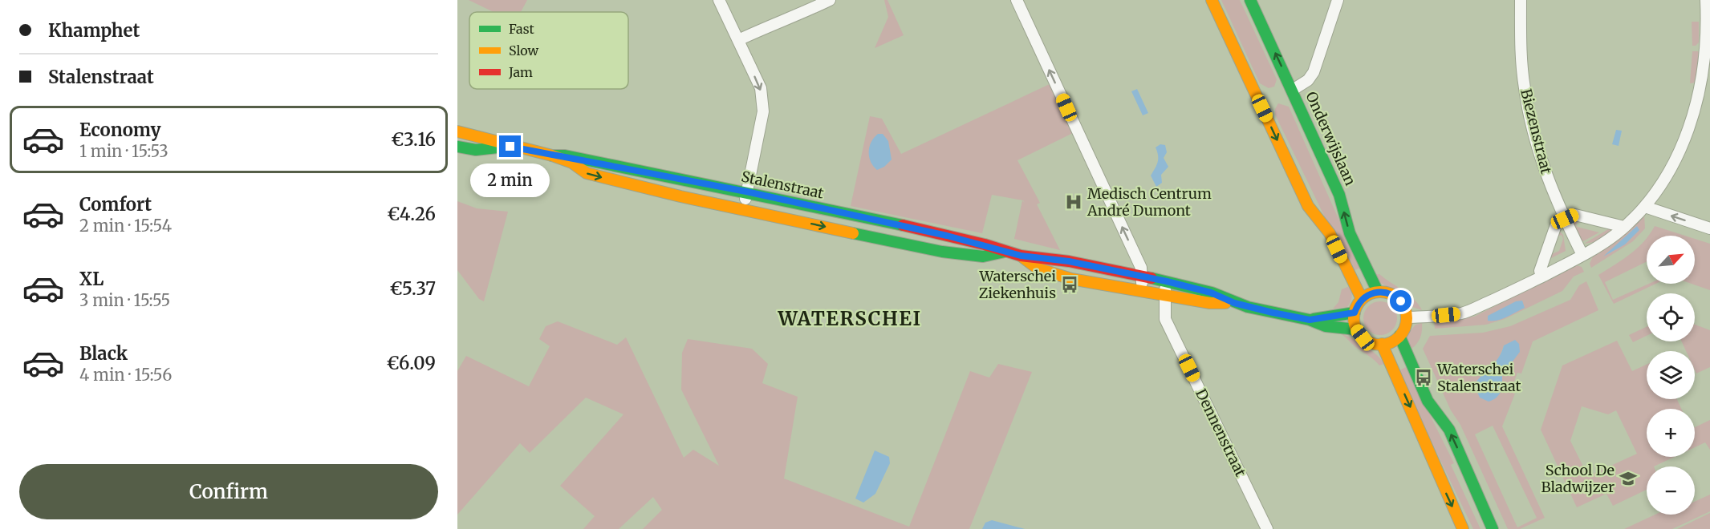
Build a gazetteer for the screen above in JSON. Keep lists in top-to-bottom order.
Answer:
{
  "streets": {
    "street": [
      "Biezenstraat",
      "Onderwijslaan",
      "Stalenstraat",
      "Dennenstraat"
    ]
  },
  "crossings": [
    ["Onderwijslaan", "Stalenstraat"],
    ["Stalenstraat", "Dennenstraat"]
  ],
  "districts": ["WATERSCHEI"],
  "places": {
    "hospital": ["Medisch Centrum André Dumont"],
    "bus stop": ["Waterschei Ziekenhuis", "Waterschei Stalenstraat"],
    "school or university": ["School De Bladwijzer"]
  },
  "legend": ["Fast", "Slow", "Jam"],
  "north": "top right",
  "page": {
    "banner": ["Khamphet", "Stalenstraat"],
    "list": [
      {
        "name": "Economy",
        "note": "1 min · 15:53",
        "value": "€3.16"
      },
      {
        "name": "Comfort",
        "note": "2 min · 15:54",
        "value": "€4.26"
      },
      {
        "name": "XL",
        "note": "3 min · 15:55",
        "value": "€5.37"
      },
      {
        "name": "Black",
        "note": "4 min · 15:56",
        "value": "€6.09"
      }
    ],
    "bubble": "2 min",
    "map_buttons": ["+", "−"],
    "buttons": "Confirm"
  }
}
